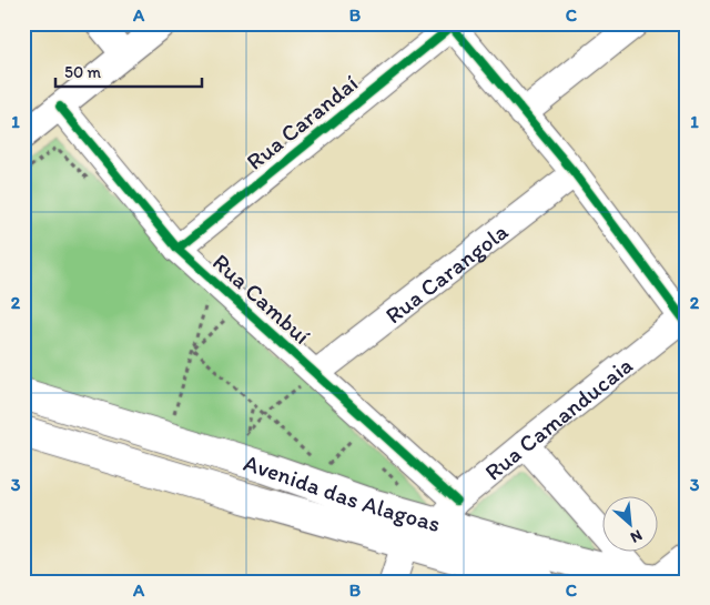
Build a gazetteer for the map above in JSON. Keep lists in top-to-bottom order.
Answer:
{
  "streets": {
    "main road": ["Avenida das Alagoas"],
    "street": [
      "Rua Carandaí",
      "Rua Carangola",
      "Rua Cambuí",
      "Rua Camanducaia"
    ]
  },
  "crossings": [
    ["Rua Carandaí", "Rua Cambuí"],
    ["Rua Carangola", "Rua Cambuí"],
    ["Rua Cambuí", "Rua Camanducaia"],
    ["Rua Cambuí", "Avenida das Alagoas"],
    ["Rua Camanducaia", "Avenida das Alagoas"]
  ],
  "scale_bar": "50 m",
  "north": "bottom right",
  "grid": {
    "columns": ["A", "B", "C"],
    "rows": ["1", "2", "3"]
  }
}
